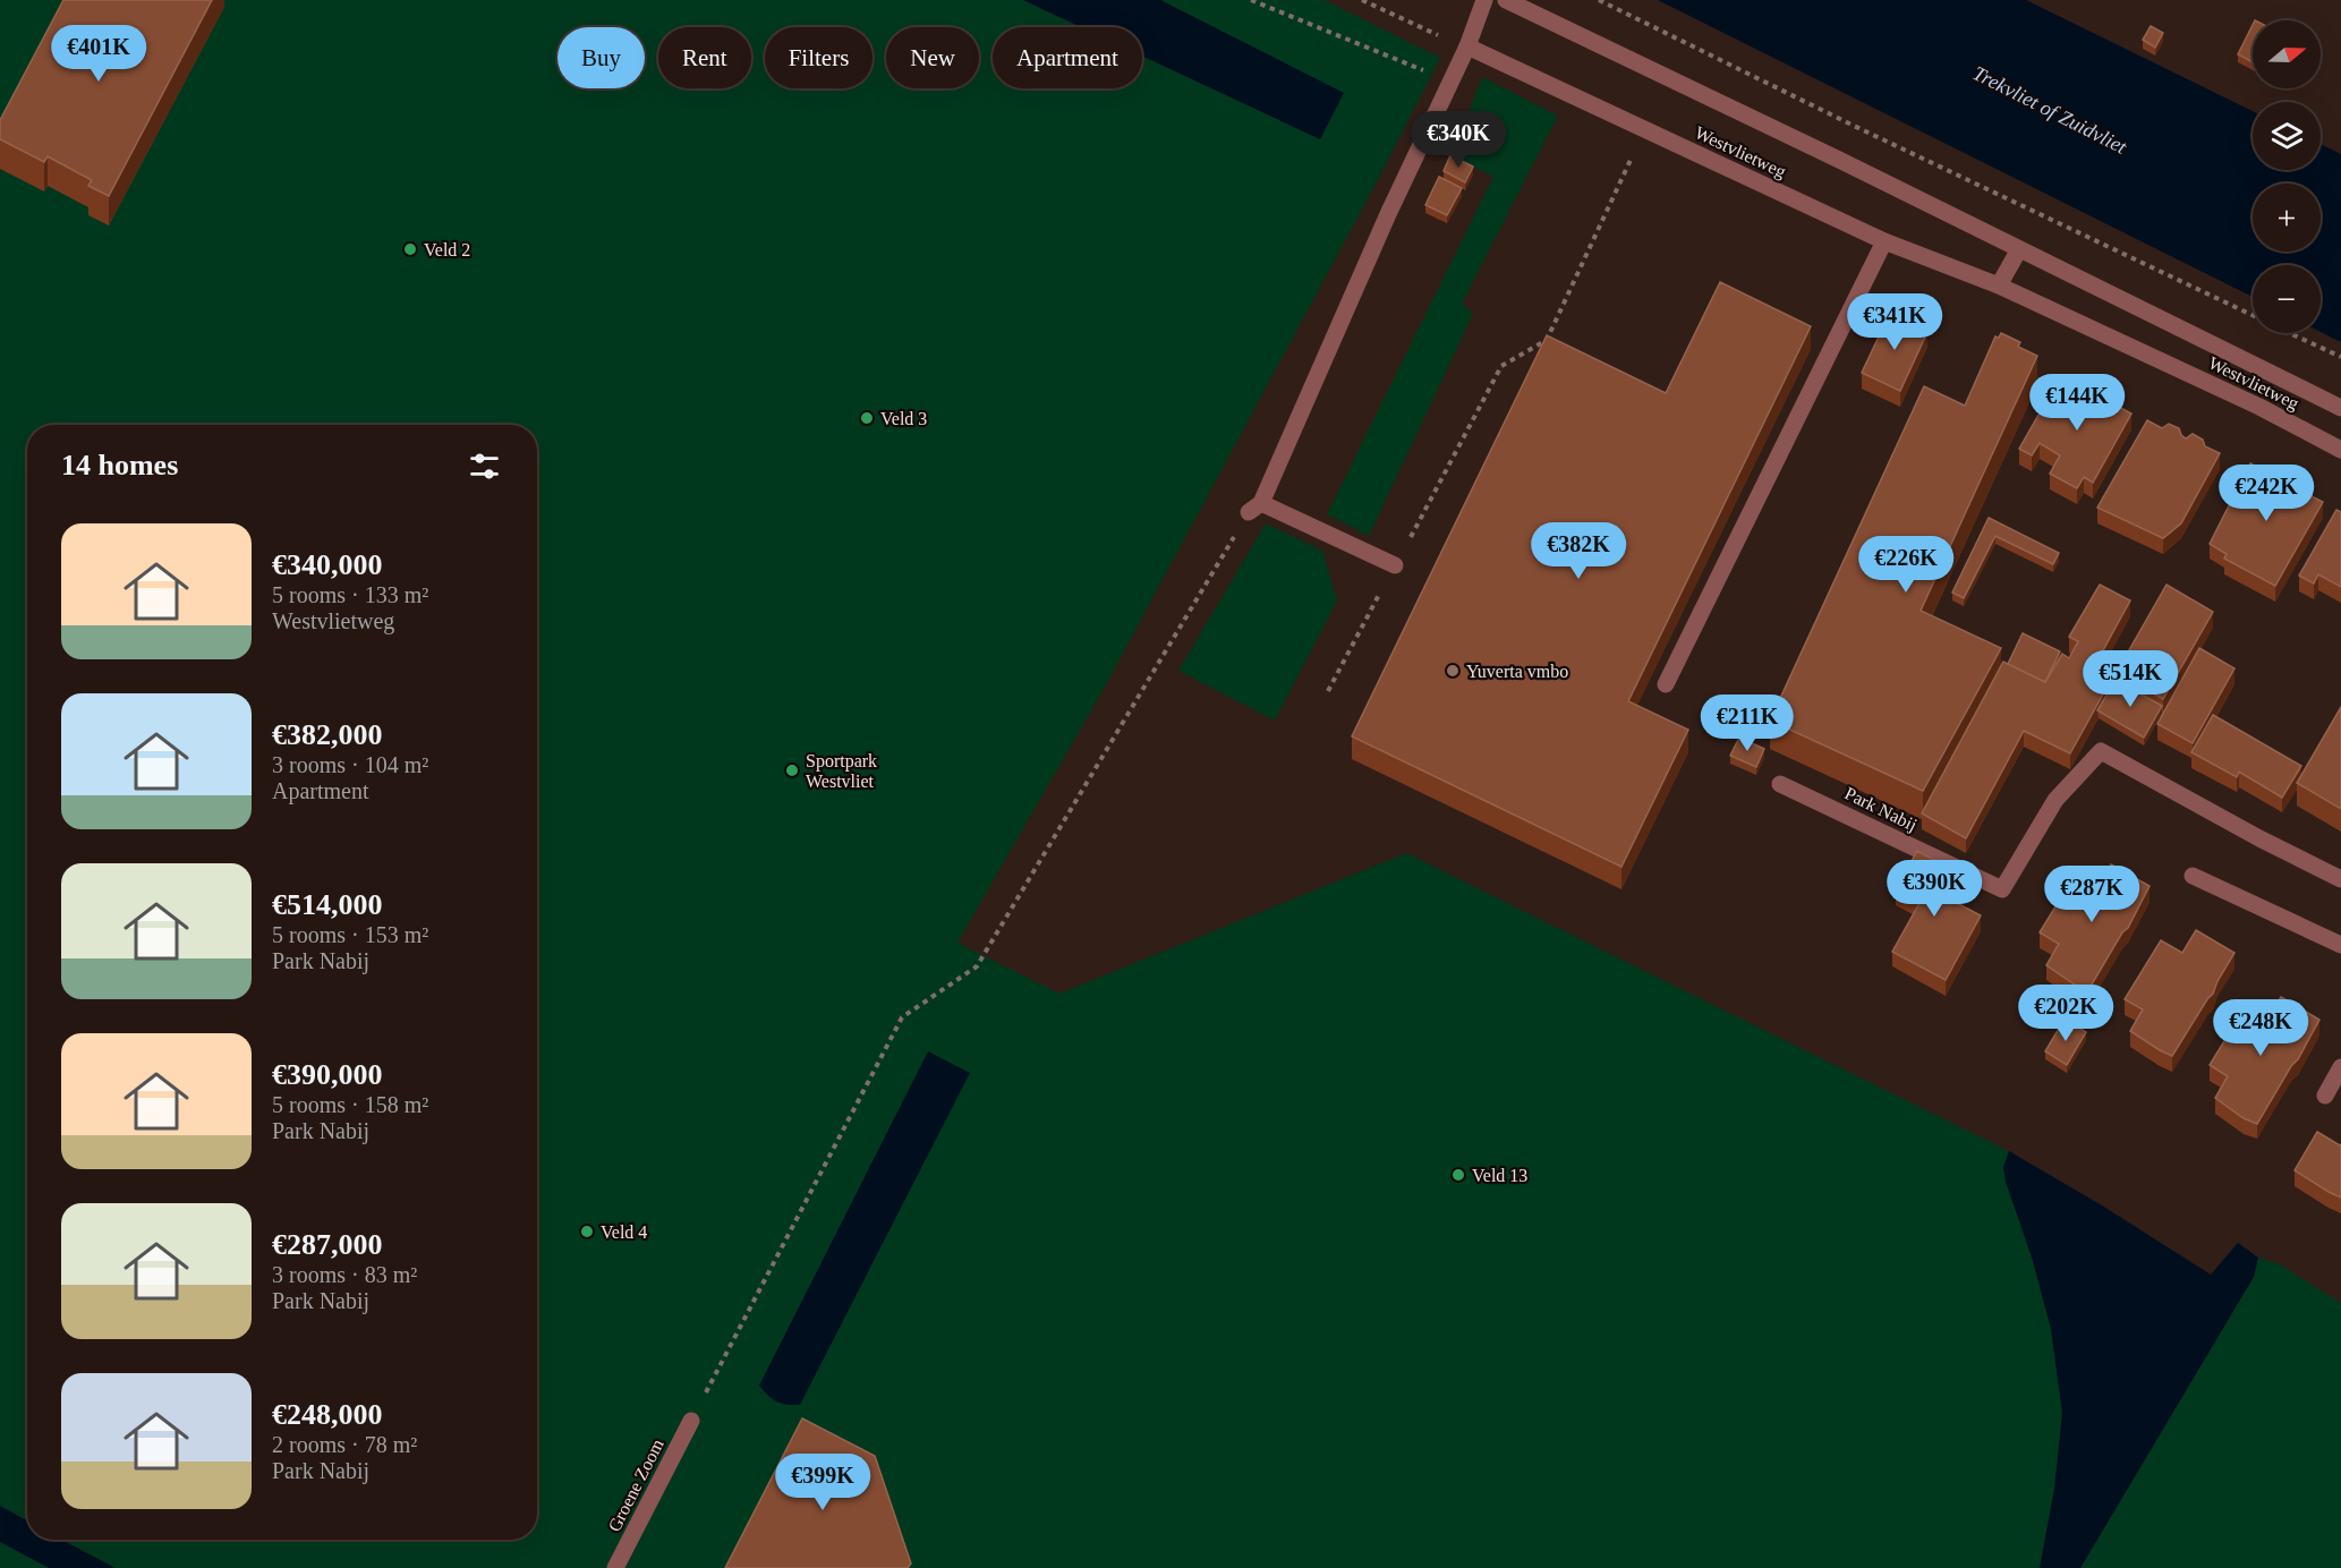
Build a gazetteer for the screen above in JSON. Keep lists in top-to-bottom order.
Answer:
{
  "streets": {
    "street": ["Westvlietweg", "Park Nabij", "Groene Zoom"]
  },
  "water": ["Trekvliet of Zuidvliet"],
  "places": [
    "Veld 2",
    "Veld 3",
    "Yuverta vmbo",
    "Sportpark Westvliet",
    "Veld 13",
    "Veld 4"
  ],
  "north": "right",
  "page": {
    "map_buttons": ["+", "−"],
    "price": [
      "€401K",
      "€340K",
      "€341K",
      "€144K",
      "€242K",
      "€382K",
      "€226K",
      "€514K",
      "€211K",
      "€390K",
      "€287K",
      "€202K",
      "€248K",
      "€399K"
    ],
    "chip": [
      "Buy",
      "Rent",
      "Filters",
      "New",
      "Apartment"
    ],
    "heading": "14 homes",
    "list": [
      {
        "name": "€340,000",
        "note": "5 rooms · 133 m² · Westvlietweg"
      },
      {
        "name": "€382,000",
        "note": "3 rooms · 104 m² · Apartment"
      },
      {
        "name": "€514,000",
        "note": "5 rooms · 153 m² · Park Nabij"
      },
      {
        "name": "€390,000",
        "note": "5 rooms · 158 m² · Park Nabij"
      },
      {
        "name": "€287,000",
        "note": "3 rooms · 83 m² · Park Nabij"
      },
      {
        "name": "€248,000",
        "note": "2 rooms · 78 m² · Park Nabij"
      }
    ]
  }
}
